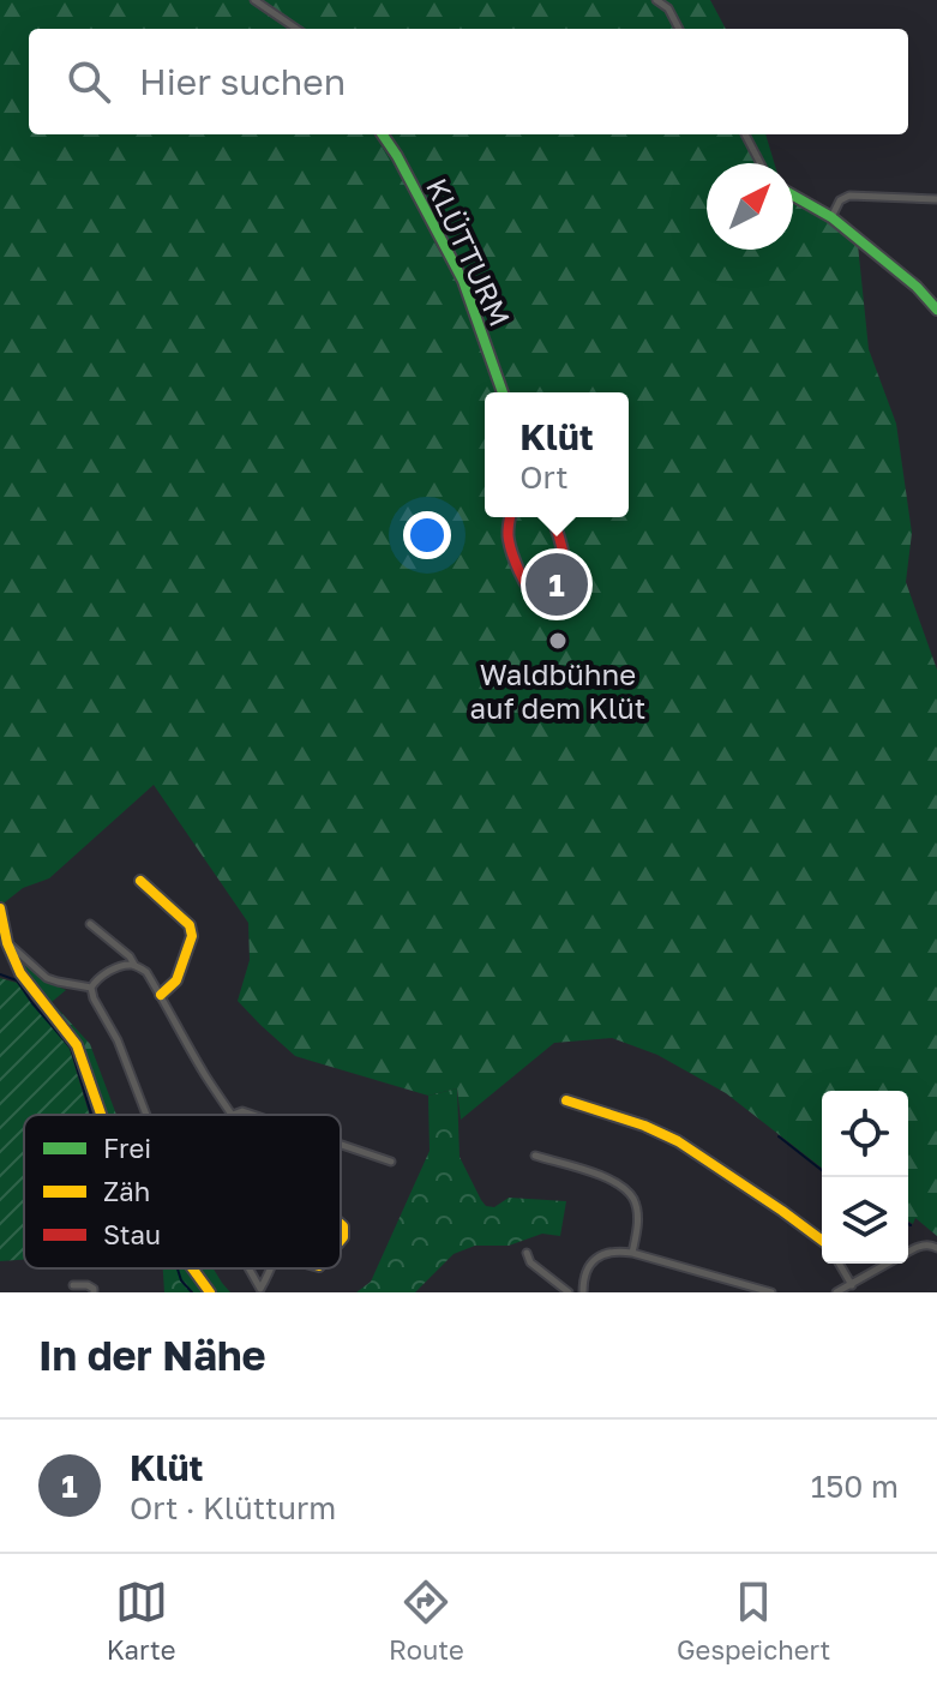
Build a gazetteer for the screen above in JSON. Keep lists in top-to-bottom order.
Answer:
{
  "streets": {
    "street": ["KLÜTTURM"]
  },
  "places": ["Waldbühne auf dem Klüt"],
  "legend": ["Frei", "Zäh", "Stau"],
  "north": "top right",
  "page": {
    "search": "Hier suchen",
    "popup": ["Klüt", "Ort"],
    "pins": "1",
    "heading": "In der Nähe",
    "list": [
      {
        "mark": "1",
        "name": "Klüt",
        "note": "Ort · Klütturm",
        "value": "150 m"
      }
    ],
    "nav": ["Karte", "Route", "Gespeichert"]
  }
}
